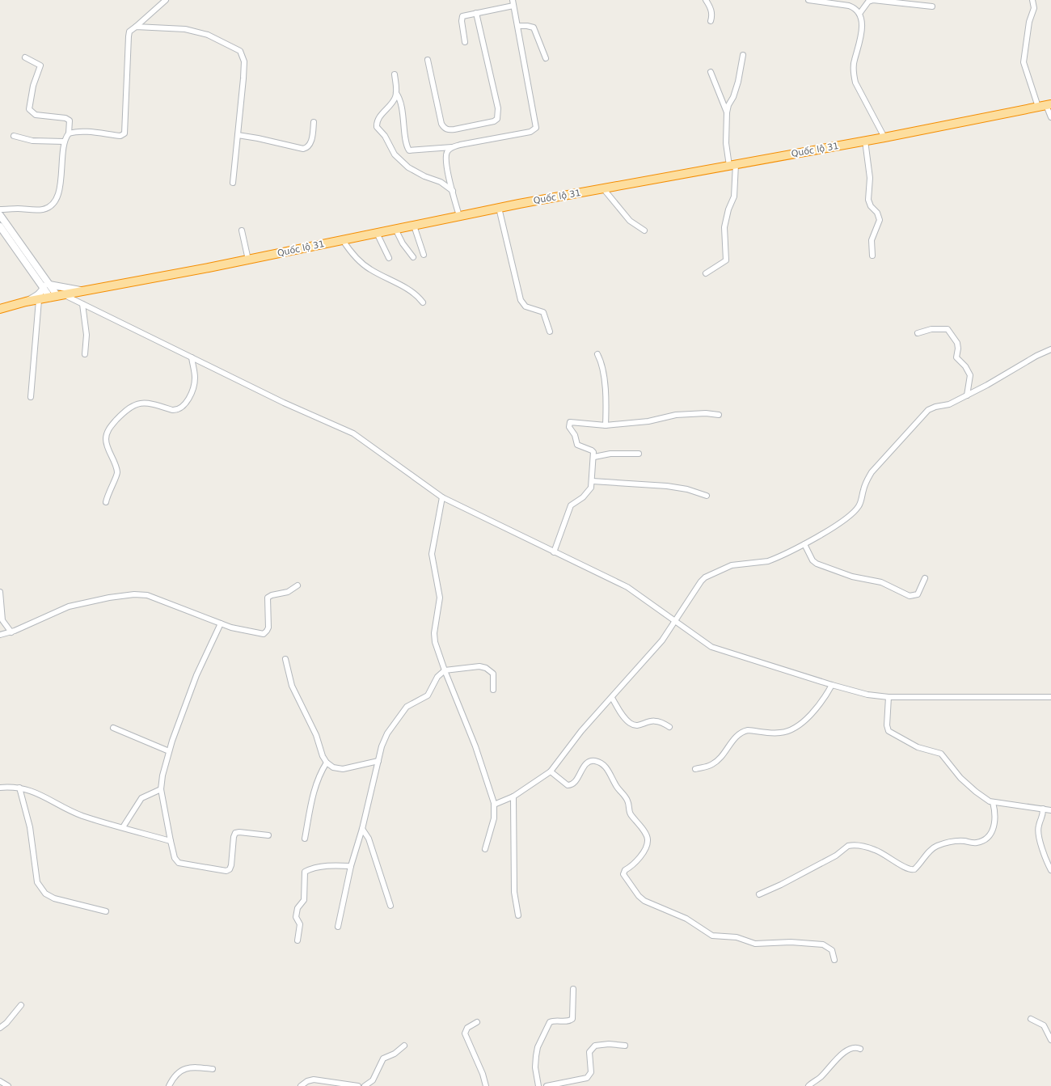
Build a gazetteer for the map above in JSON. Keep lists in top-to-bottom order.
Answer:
{
  "streets": {
    "highway": ["Quốc lộ 31"]
  }
}
